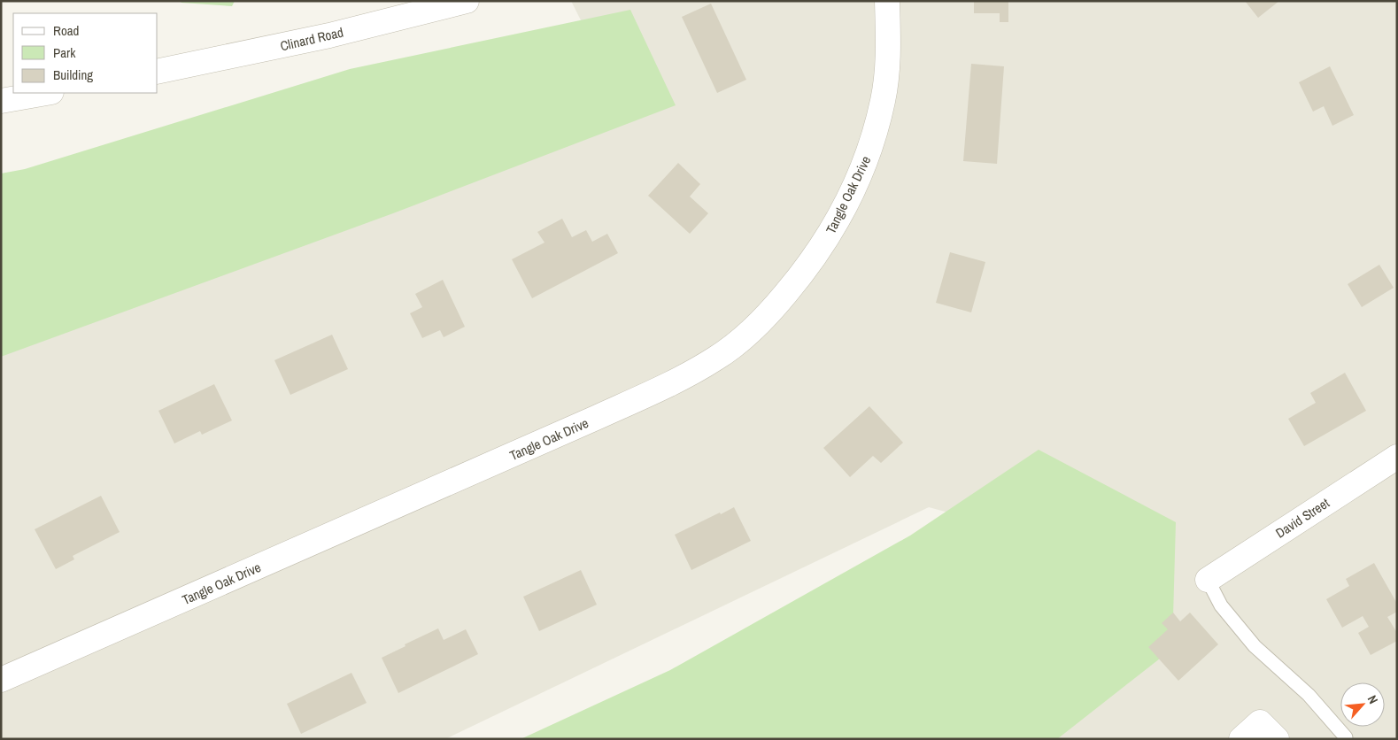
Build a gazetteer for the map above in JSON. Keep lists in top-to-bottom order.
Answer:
{
  "streets": {
    "street": ["Clinard Road", "Tangle Oak Drive", "David Street"]
  },
  "legend": ["Road", "Park", "Building"],
  "north": "top right"
}
